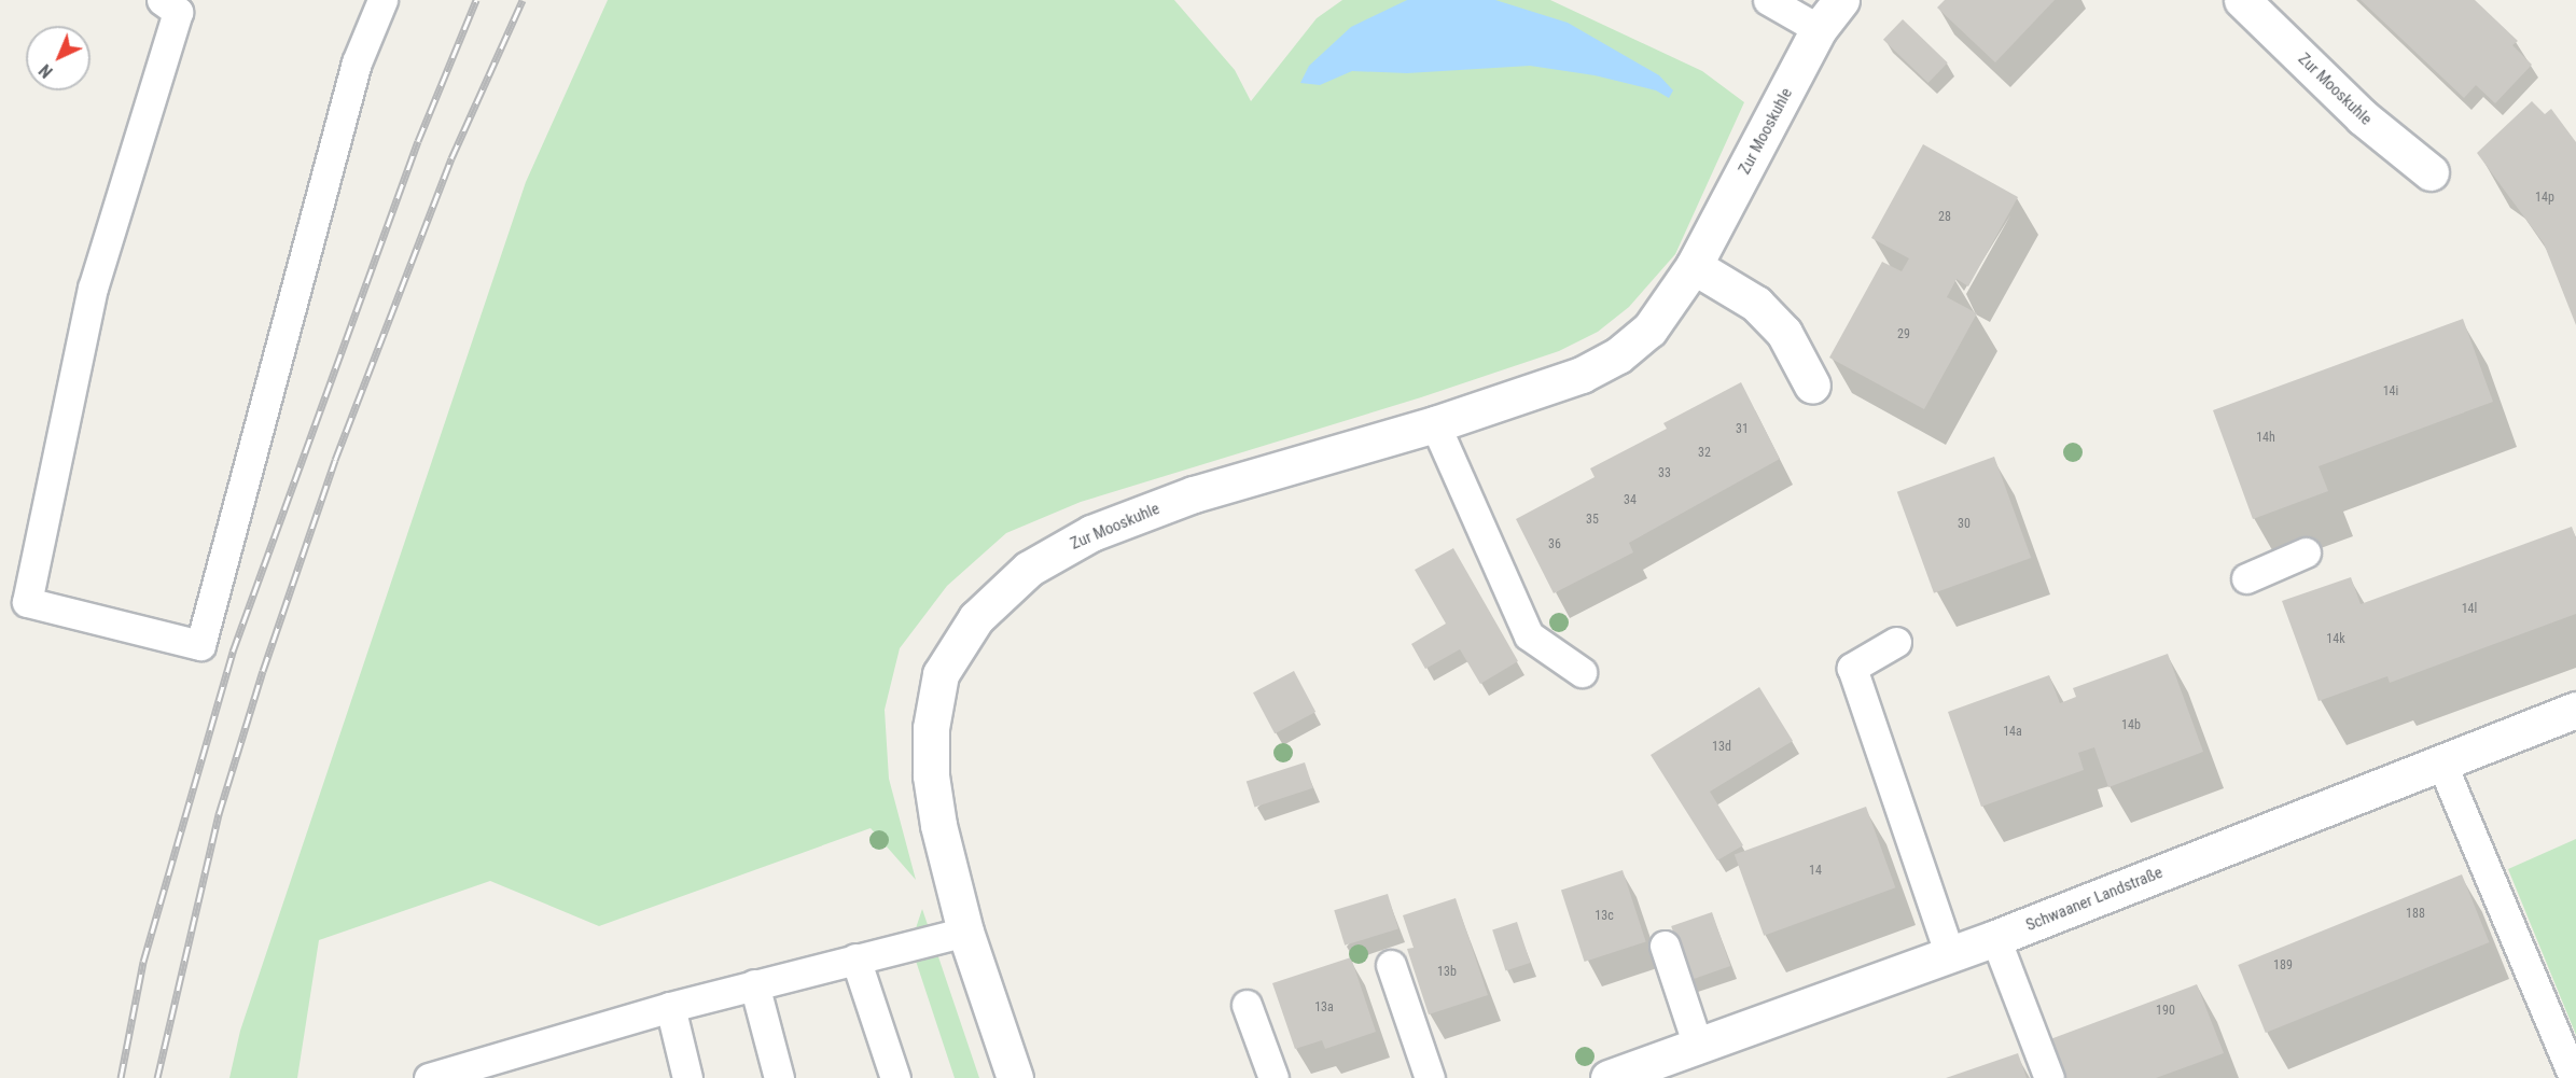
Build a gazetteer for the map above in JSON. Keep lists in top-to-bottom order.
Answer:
{
  "streets": {
    "street": ["Zur Mooskuhle", "Schwaaner Landstraße"]
  },
  "house_numbers": [
    "14p",
    "28",
    "29",
    "14i",
    "31",
    "14h",
    "32",
    "33",
    "34",
    "35",
    "30",
    "36",
    "14l",
    "14k",
    "14b",
    "14a",
    "13d",
    "14",
    "188",
    "13c",
    "189",
    "13b",
    "13a",
    "190"
  ],
  "north": "bottom left"
}
